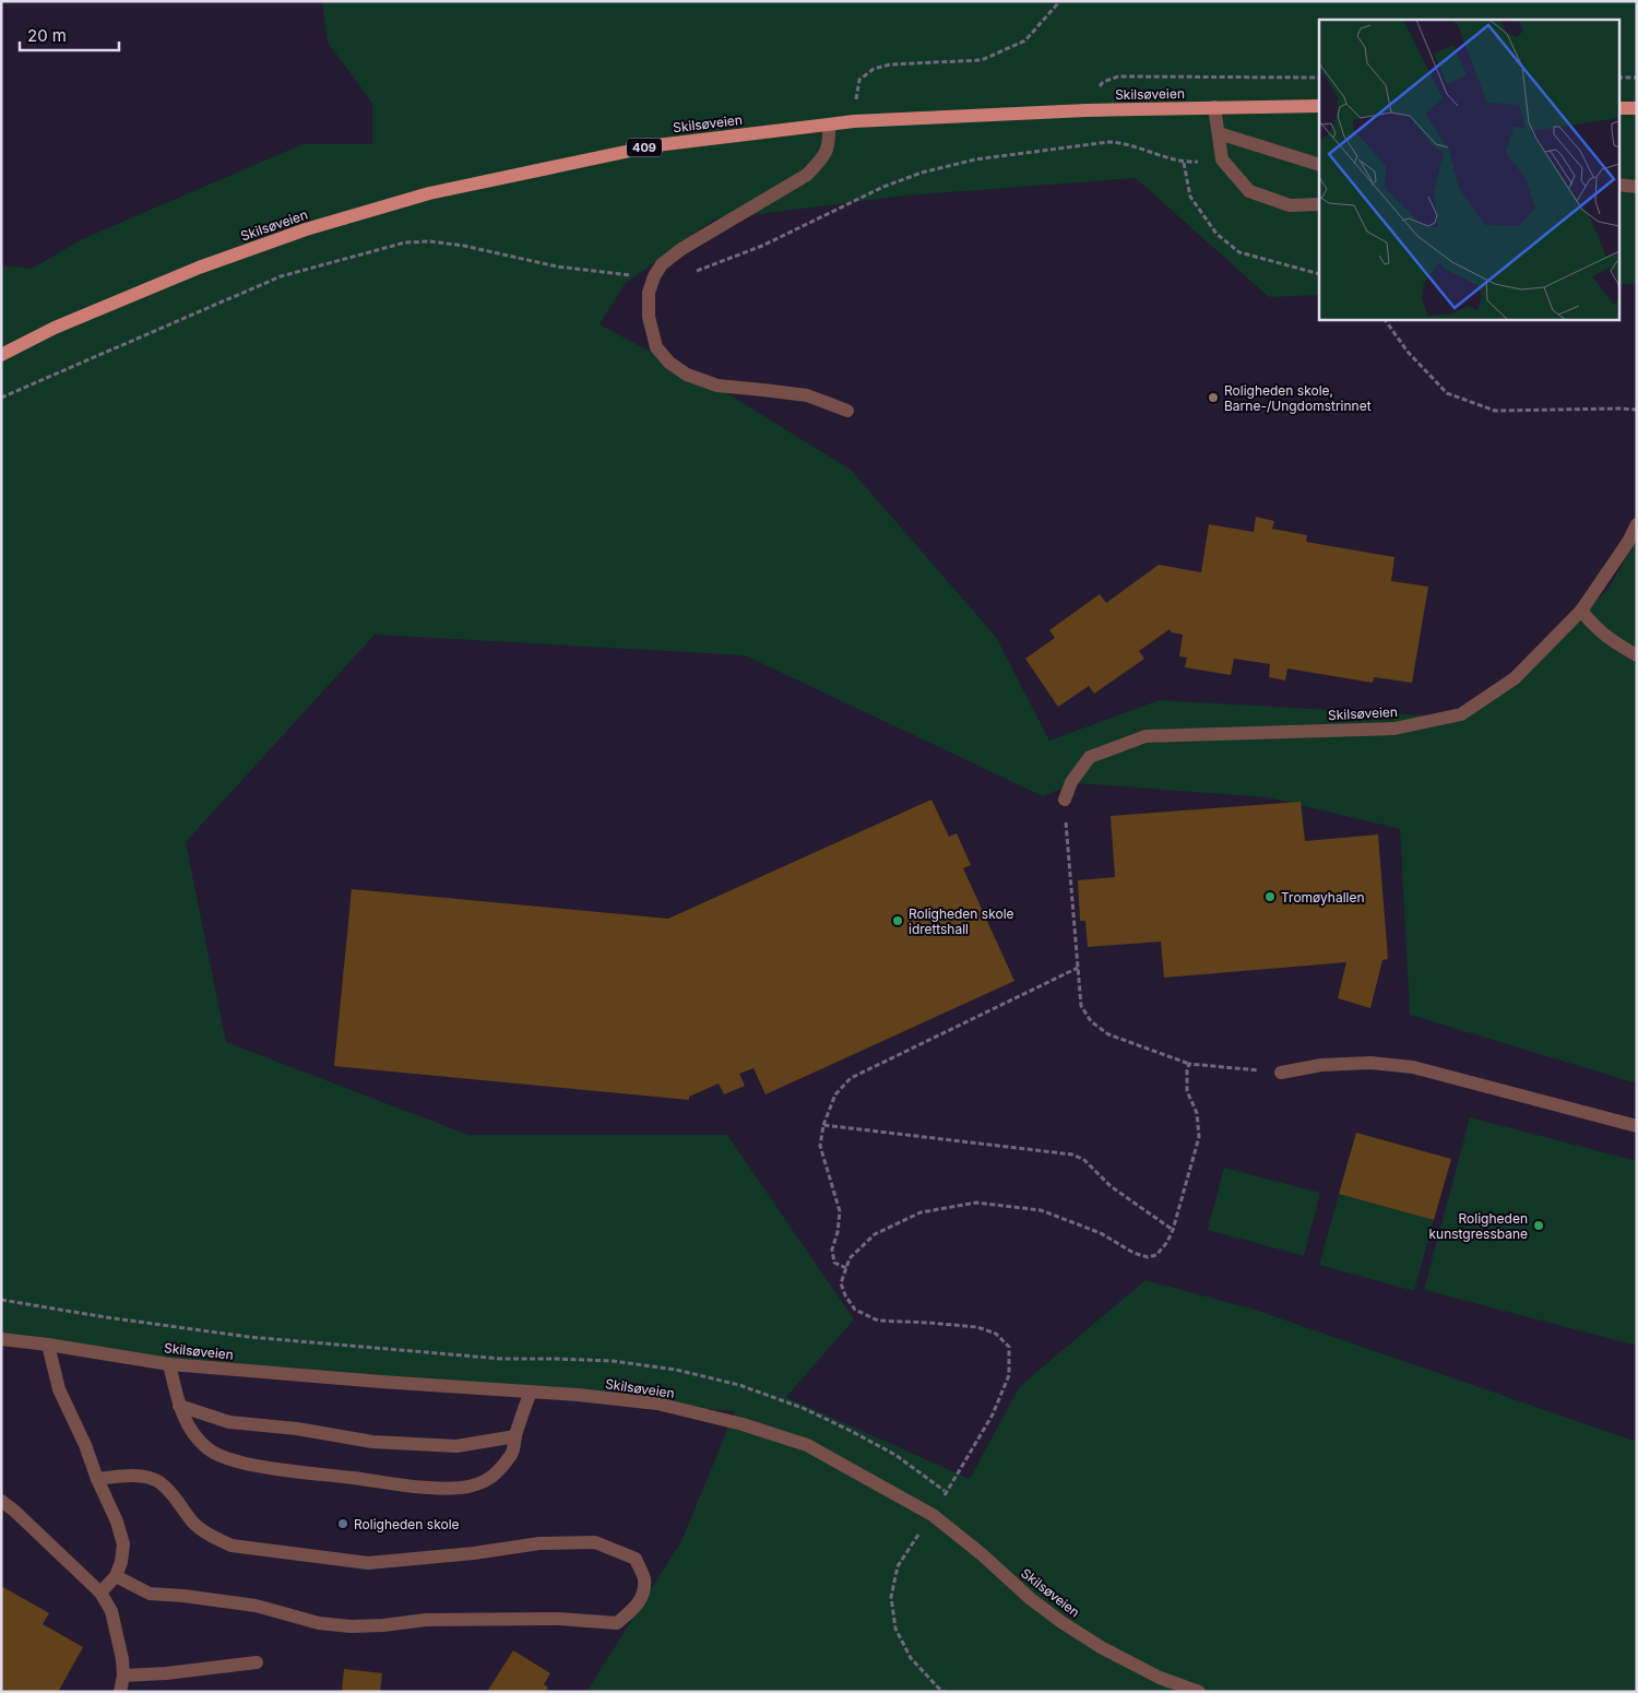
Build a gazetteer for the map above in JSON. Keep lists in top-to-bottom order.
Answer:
{
  "streets": {
    "main road": ["Skilsøveien", "409"]
  },
  "places": [
    "Roligheden skole, Barne-/Ungdomstrinnet",
    "Tromøyhallen",
    "Roligheden skole idrettshall",
    "Roligheden kunstgressbane",
    "Roligheden skole"
  ],
  "scale_bar": "20 m"
}
